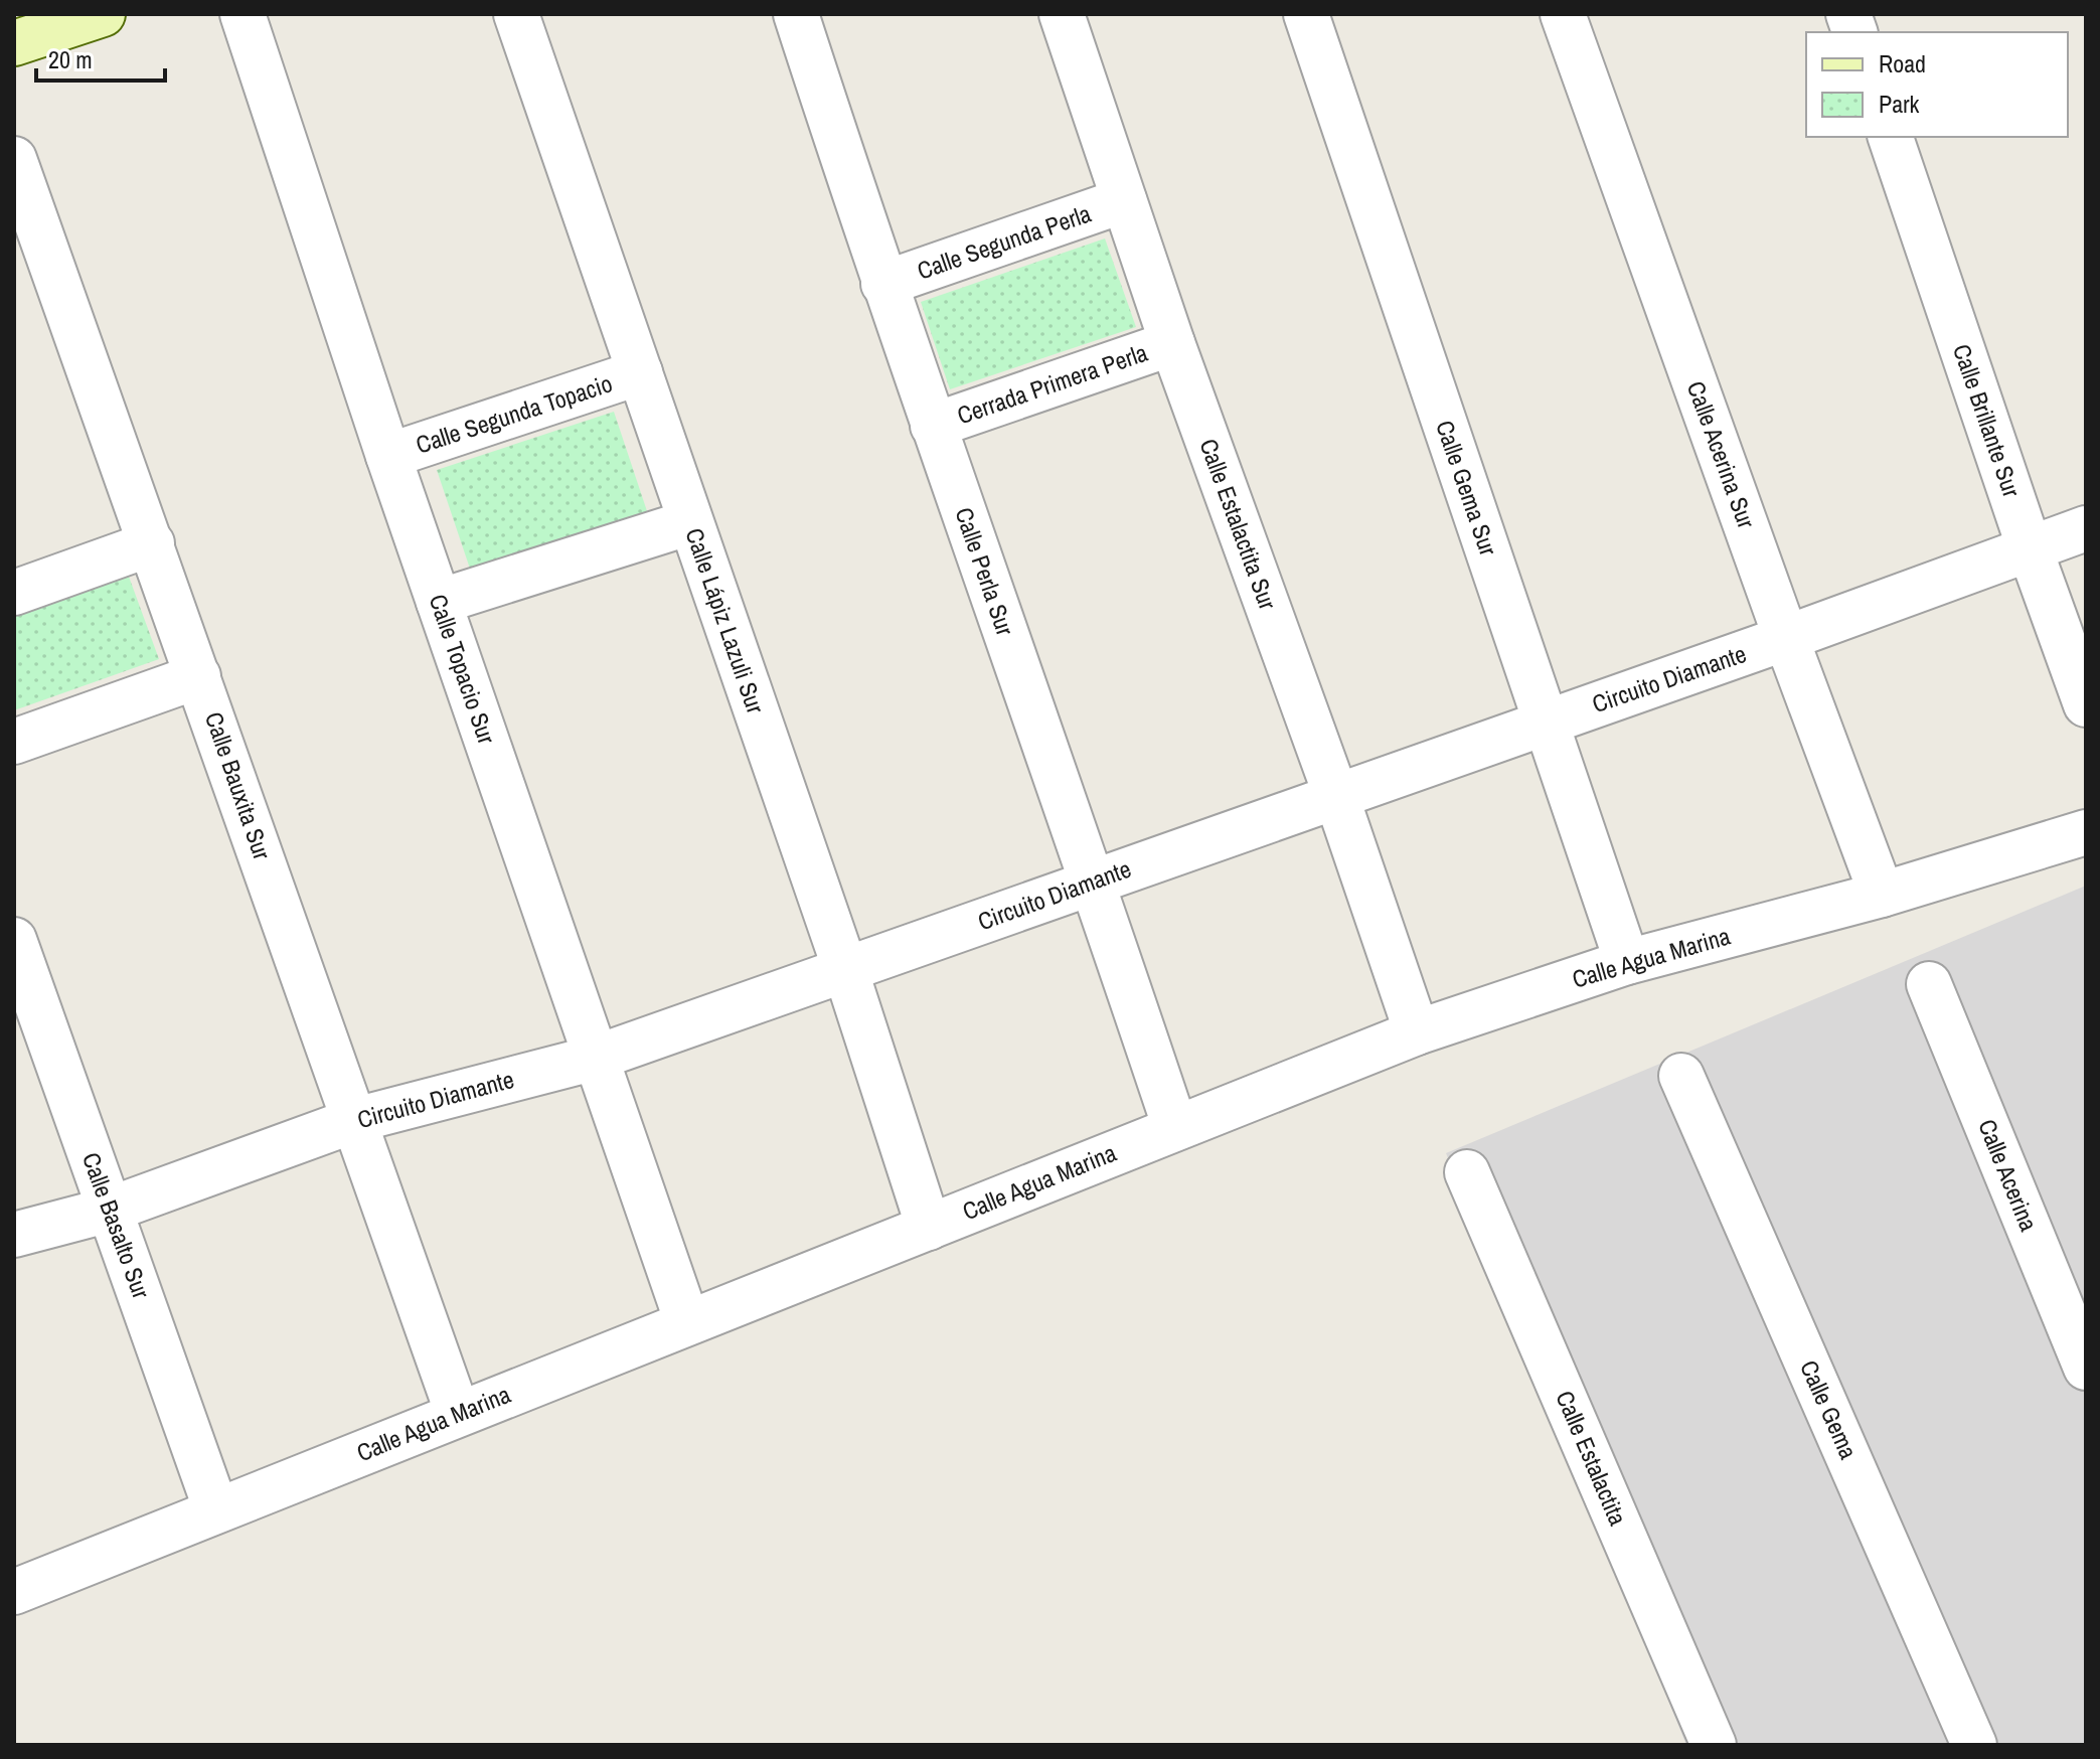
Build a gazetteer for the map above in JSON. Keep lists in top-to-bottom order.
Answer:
{
  "streets": {
    "street": [
      "Calle Segunda Perla",
      "Cerrada Primera Perla",
      "Calle Segunda Topacio",
      "Calle Brillante Sur",
      "Calle Acerina Sur",
      "Calle Gema Sur",
      "Calle Estalactita Sur",
      "Calle Perla Sur",
      "Calle Lápiz Lazuli Sur",
      "Calle Topacio Sur",
      "Circuito Diamante",
      "Calle Bauxita Sur",
      "Calle Agua Marina",
      "Calle Acerina",
      "Calle Basalto Sur",
      "Calle Gema",
      "Calle Estalactita"
    ]
  },
  "crossings": [
    ["Calle Segunda Perla", "Calle Estalactita Sur"],
    ["Calle Segunda Perla", "Calle Perla Sur"],
    ["Cerrada Primera Perla", "Calle Estalactita Sur"],
    ["Cerrada Primera Perla", "Calle Perla Sur"],
    ["Calle Segunda Topacio", "Calle Lápiz Lazuli Sur"],
    ["Calle Segunda Topacio", "Calle Topacio Sur"],
    ["Calle Brillante Sur", "Circuito Diamante"],
    ["Calle Acerina Sur", "Circuito Diamante"],
    ["Calle Acerina Sur", "Calle Agua Marina"],
    ["Calle Gema Sur", "Circuito Diamante"],
    ["Calle Gema Sur", "Calle Agua Marina"],
    ["Calle Estalactita Sur", "Circuito Diamante"],
    ["Calle Estalactita Sur", "Calle Agua Marina"],
    ["Calle Perla Sur", "Circuito Diamante"],
    ["Calle Perla Sur", "Calle Agua Marina"],
    ["Calle Lápiz Lazuli Sur", "Circuito Diamante"],
    ["Calle Lápiz Lazuli Sur", "Calle Agua Marina"],
    ["Calle Topacio Sur", "Circuito Diamante"],
    ["Calle Topacio Sur", "Calle Agua Marina"],
    ["Circuito Diamante", "Calle Bauxita Sur"],
    ["Circuito Diamante", "Calle Basalto Sur"],
    ["Calle Bauxita Sur", "Calle Agua Marina"],
    ["Calle Agua Marina", "Calle Basalto Sur"]
  ],
  "legend": ["Road", "Park"],
  "scale_bar": "20 m"
}
